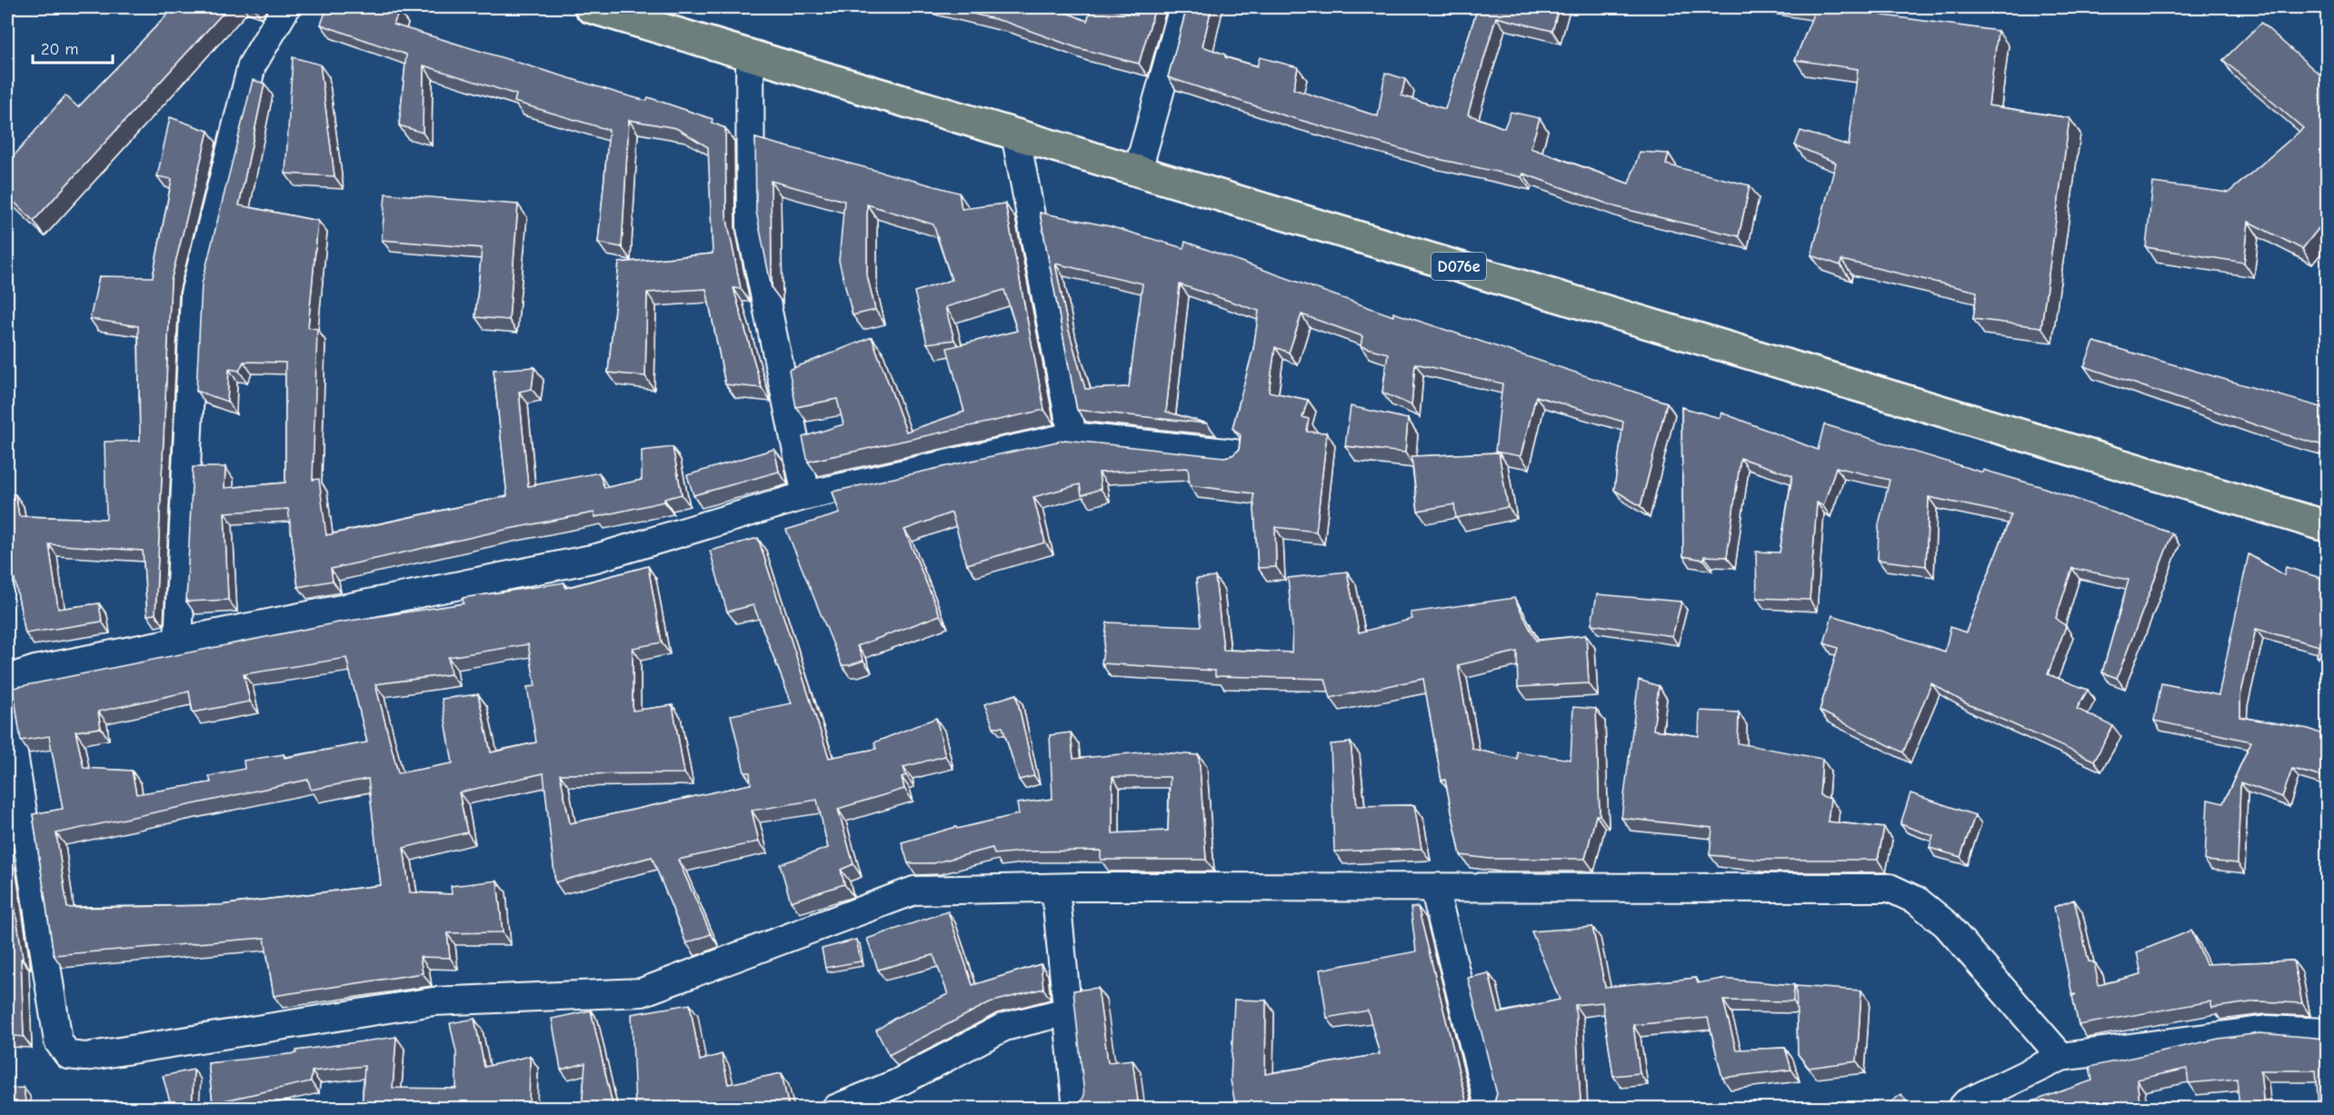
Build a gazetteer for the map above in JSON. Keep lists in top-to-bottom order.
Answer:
{
  "streets": {
    "main road": ["D076e"]
  },
  "scale_bar": "20 m"
}
